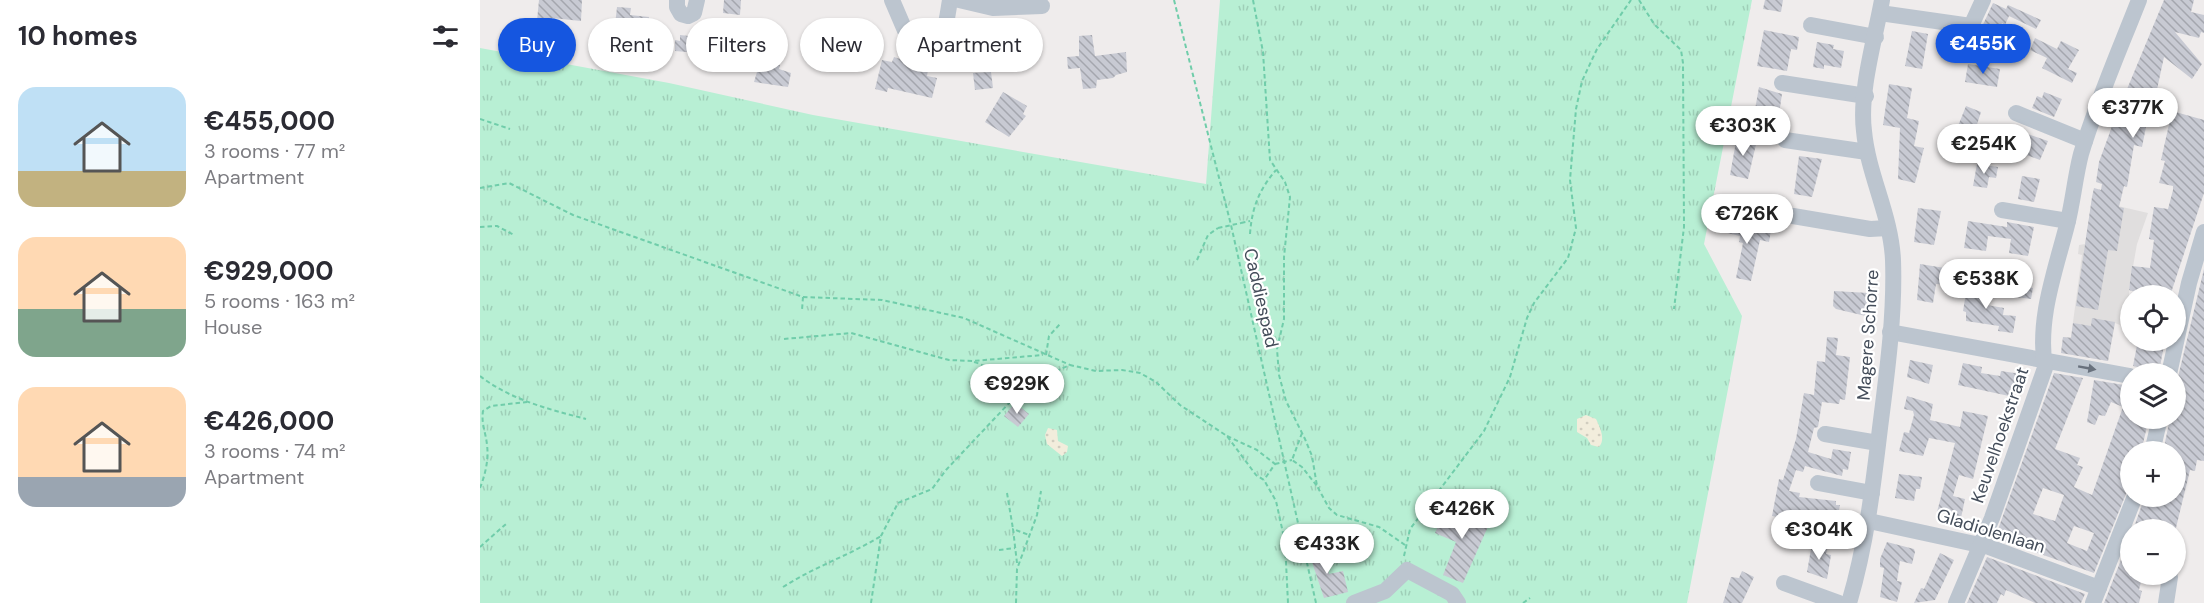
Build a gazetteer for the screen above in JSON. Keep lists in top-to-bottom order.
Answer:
{
  "streets": {
    "street": ["Magere Schorre", "Keuvelhoekstraat", "Gladiolenlaan"],
    "path": ["Caddiespad"]
  },
  "crossings": [
    ["Magere Schorre", "Gladiolenlaan"],
    ["Keuvelhoekstraat", "Gladiolenlaan"]
  ],
  "page": {
    "heading": "10 homes",
    "chip": [
      "Buy",
      "Rent",
      "Filters",
      "New",
      "Apartment"
    ],
    "price": [
      "€455K",
      "€377K",
      "€303K",
      "€254K",
      "€726K",
      "€538K",
      "€929K",
      "€426K",
      "€304K",
      "€433K"
    ],
    "list": [
      {
        "name": "€455,000",
        "note": "3 rooms · 77 m² · Apartment"
      },
      {
        "name": "€929,000",
        "note": "5 rooms · 163 m² · House"
      },
      {
        "name": "€426,000",
        "note": "3 rooms · 74 m² · Apartment"
      }
    ],
    "map_buttons": ["+", "−"]
  }
}
